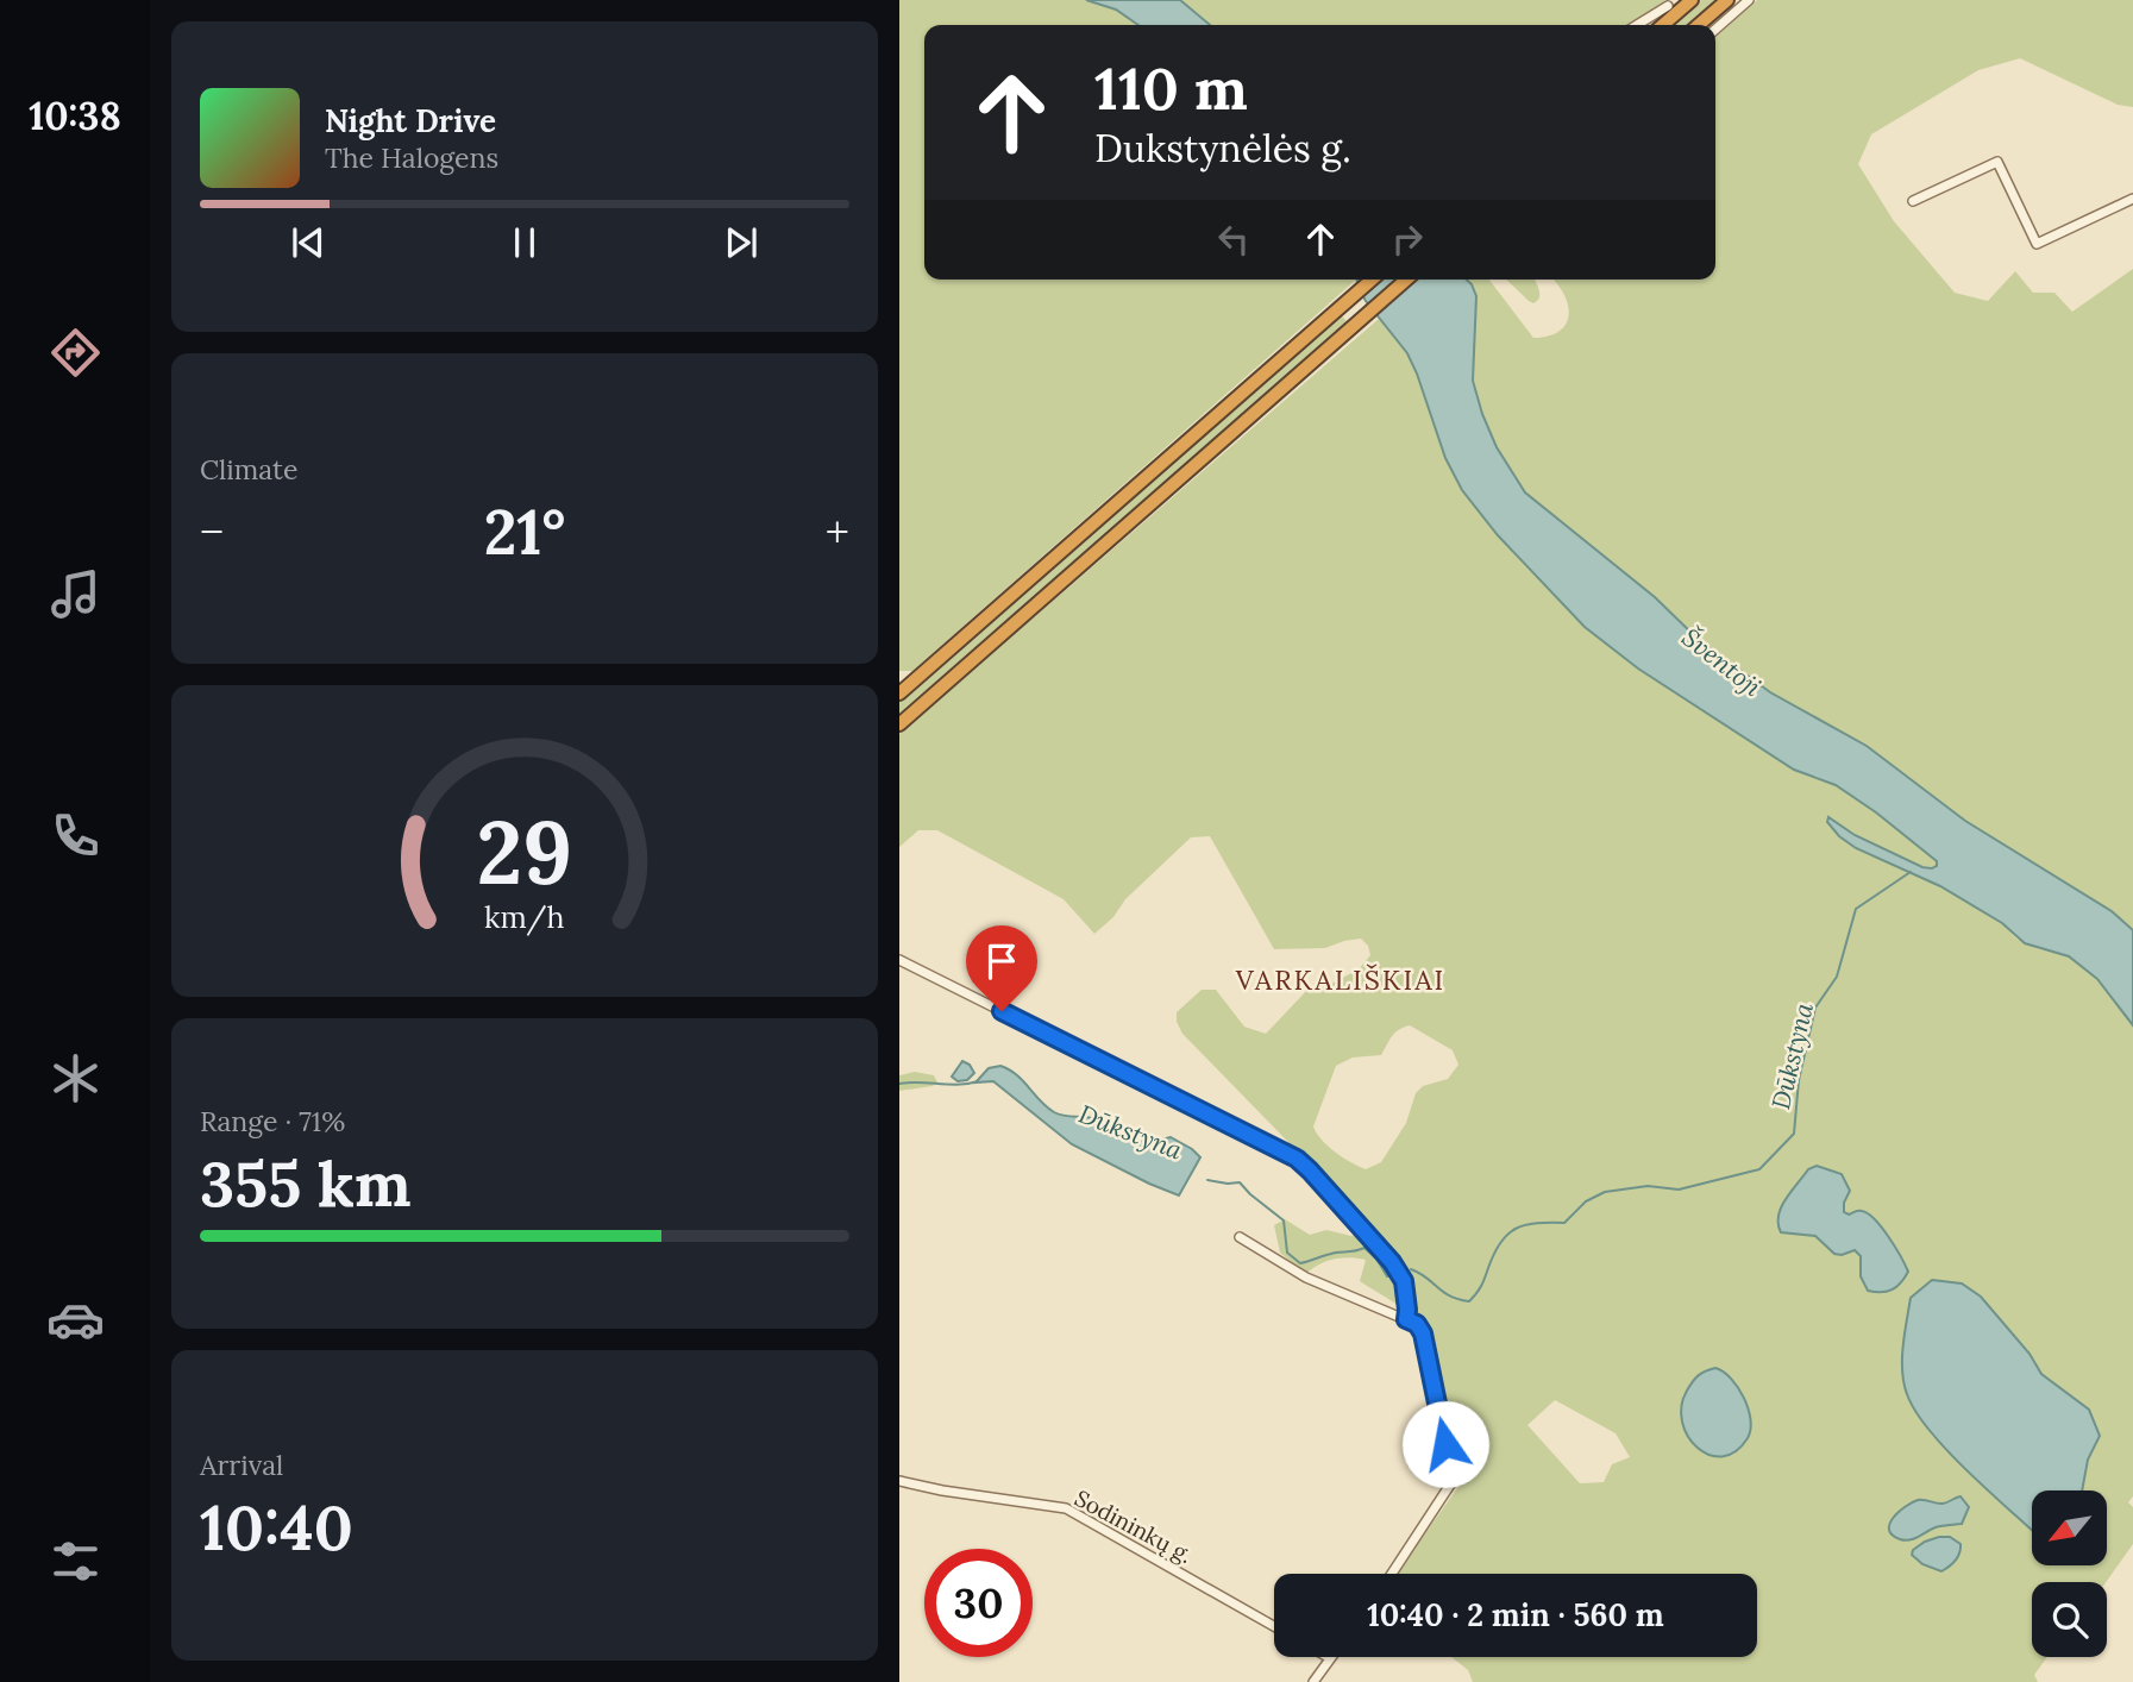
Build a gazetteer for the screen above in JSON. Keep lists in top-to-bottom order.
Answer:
{
  "streets": {
    "street": ["Sodininkų g."]
  },
  "districts": ["VARKALIŠKIAI"],
  "water": ["Šventoji", "Dūkstyna"],
  "north": "bottom left",
  "page": {
    "tabs": "10:38",
    "turn": ["110 m", "Dukstynėlės g."],
    "song": ["Night Drive", "The Halogens"],
    "tile": [
      "Climate",
      ["Range · 71%", "355 km"],
      ["Arrival", "10:40"]
    ],
    "heat": ["−", "21°", "+"],
    "limit": "30",
    "trip": "10:40 · 2 min · 560 m",
    "gauge": ["29", "km/h"]
  }
}
